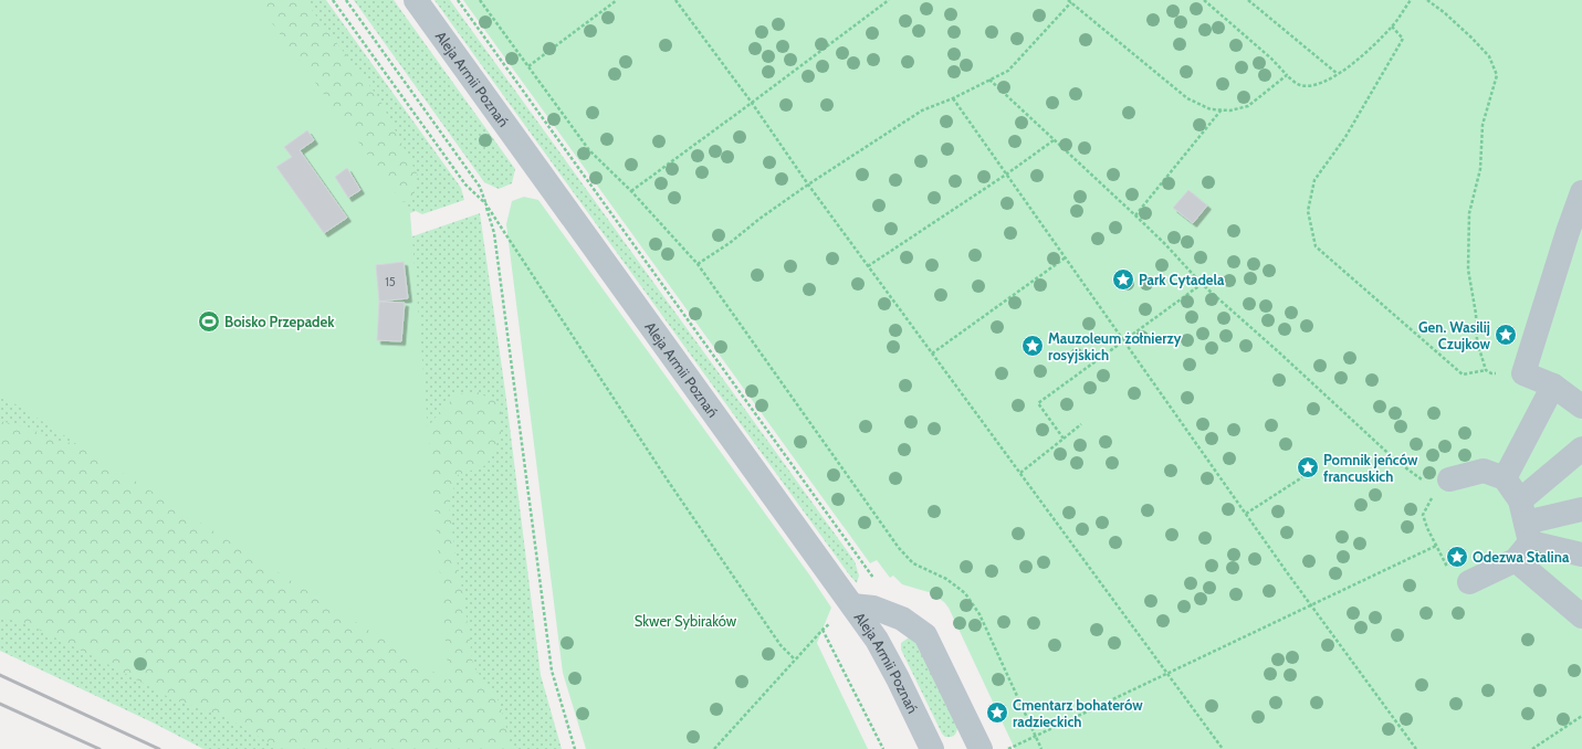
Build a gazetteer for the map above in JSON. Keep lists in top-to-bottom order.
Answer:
{
  "streets": {
    "street": ["Aleja Armii Poznań"]
  },
  "parks": ["Skwer Sybiraków"],
  "places": {
    "place": [
      "Park Cytadela",
      "Gen. Wasilij Czujkow",
      "Mauzoleum żołnierzy rosyjskich",
      "Pomnik jeńców francuskich",
      "Odezwa Stalina",
      "Cmentarz bohaterów radzieckich"
    ],
    "sports": ["Boisko Przepadek"]
  },
  "house_numbers": ["15"]
}
